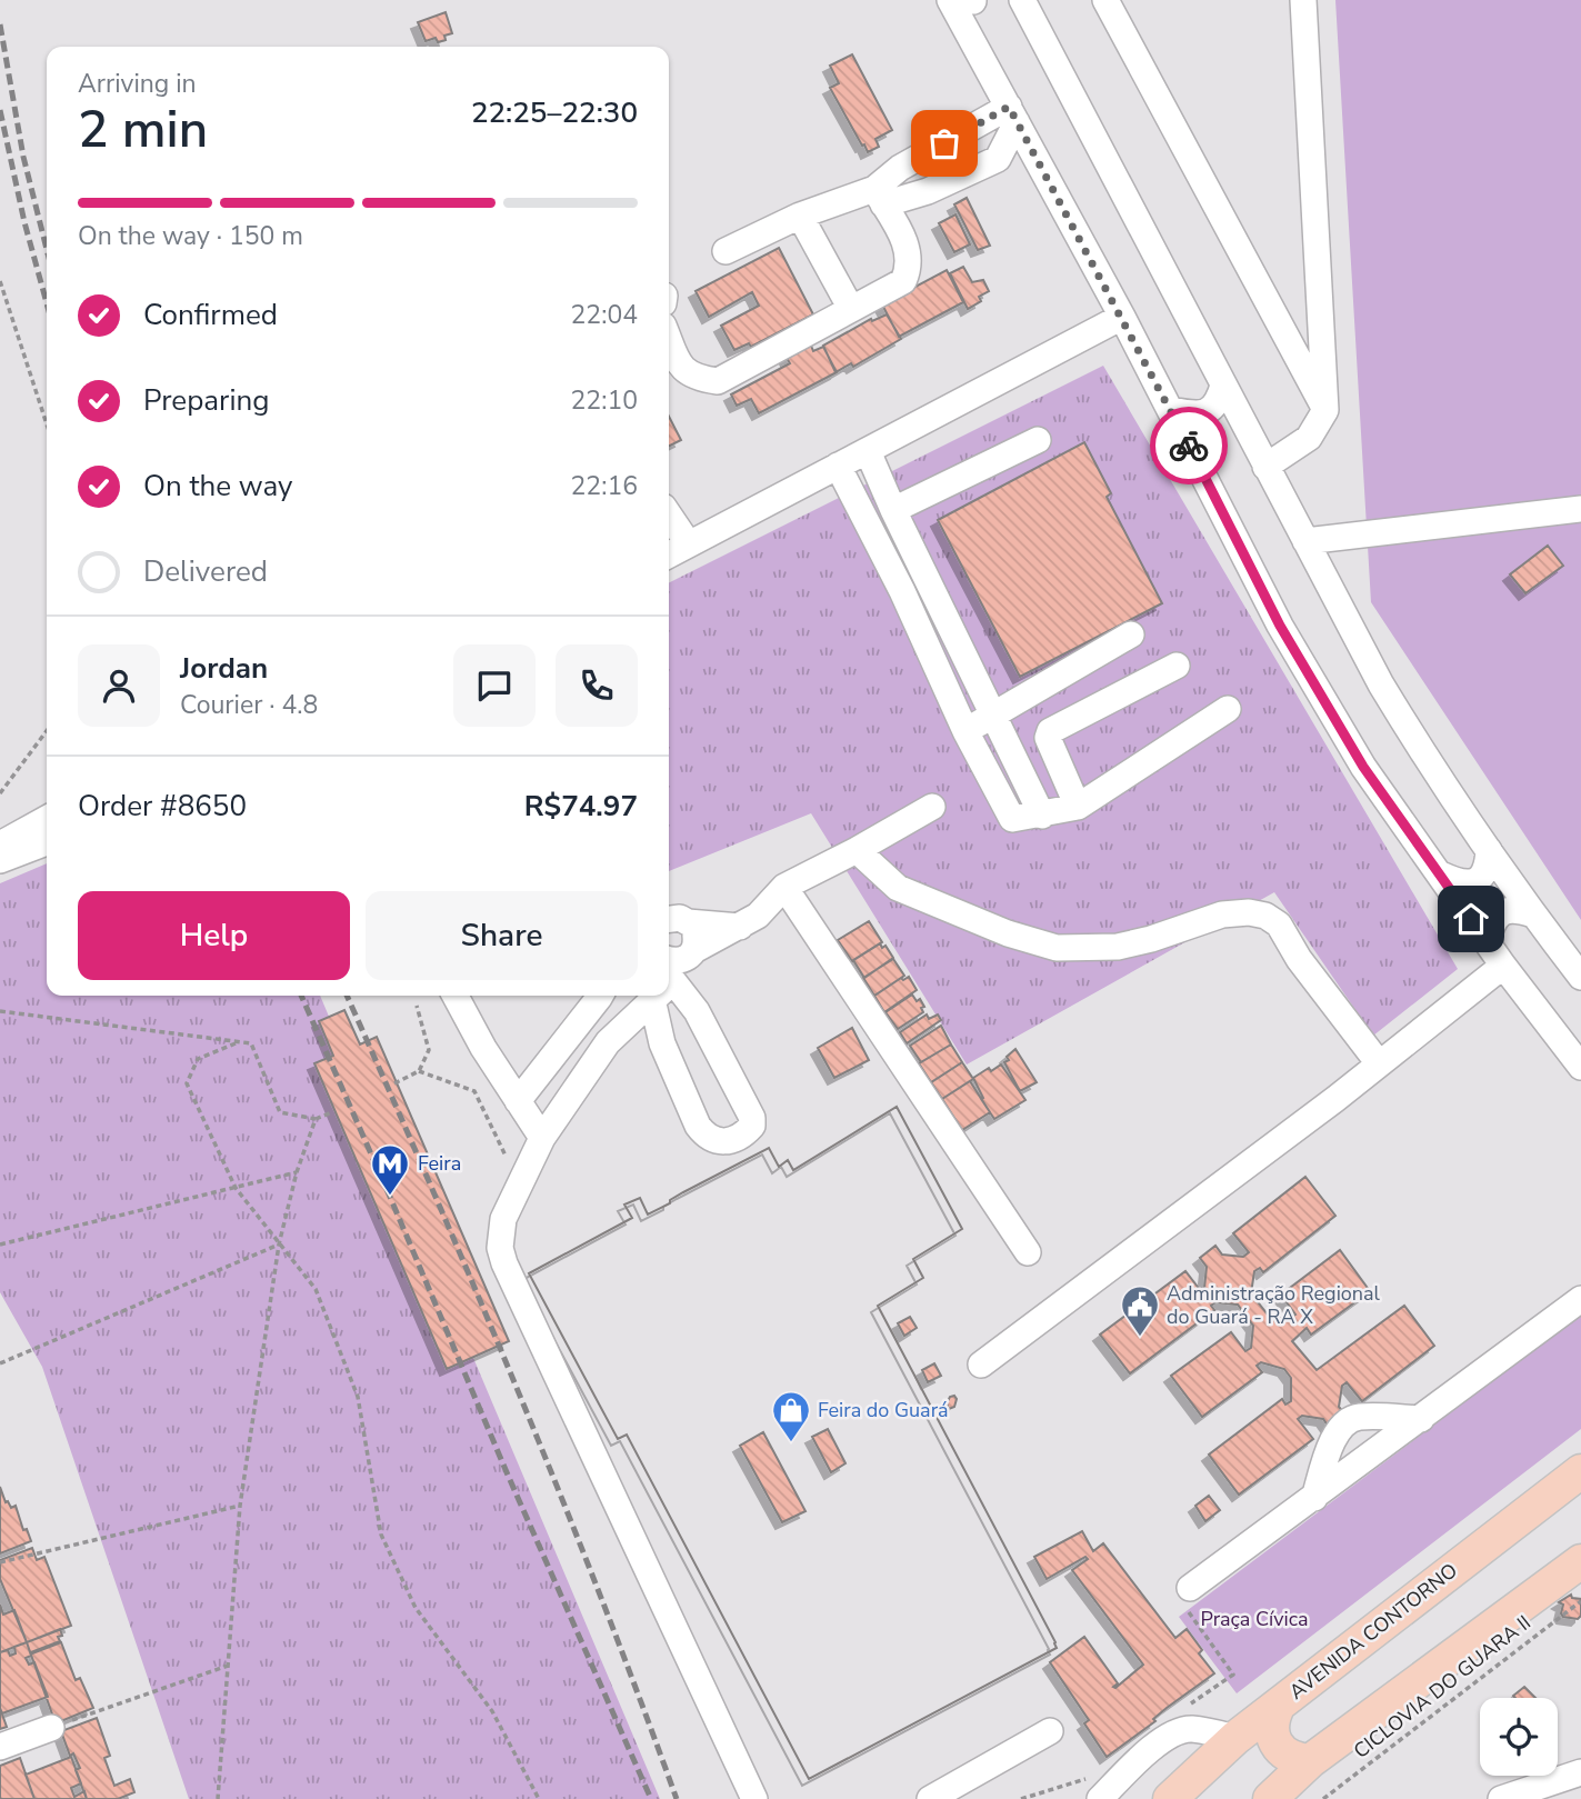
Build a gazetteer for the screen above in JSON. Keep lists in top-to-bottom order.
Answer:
{
  "streets": {
    "main road": ["AVENIDA CONTORNO"],
    "path": ["CICLOVIA DO GUARA II"]
  },
  "parks": ["Praça Cívica"],
  "places": {
    "metro station": ["Feira"],
    "public building": ["Administração Regional do Guará - RA X"],
    "shop": ["Feira do Guará"]
  },
  "page": {
    "heading": ["2 min", "Arriving in", "22:25–22:30"],
    "panel": [
      "Jordan",
      "Courier · 4.8",
      "Order #8650",
      "R$74.97"
    ],
    "bar": "On the way · 150 m",
    "list": [
      ["Confirmed", "22:04"],
      ["Preparing", "22:10"],
      ["On the way", "22:16"],
      "Delivered"
    ],
    "buttons": ["Help", "Share"]
  }
}
